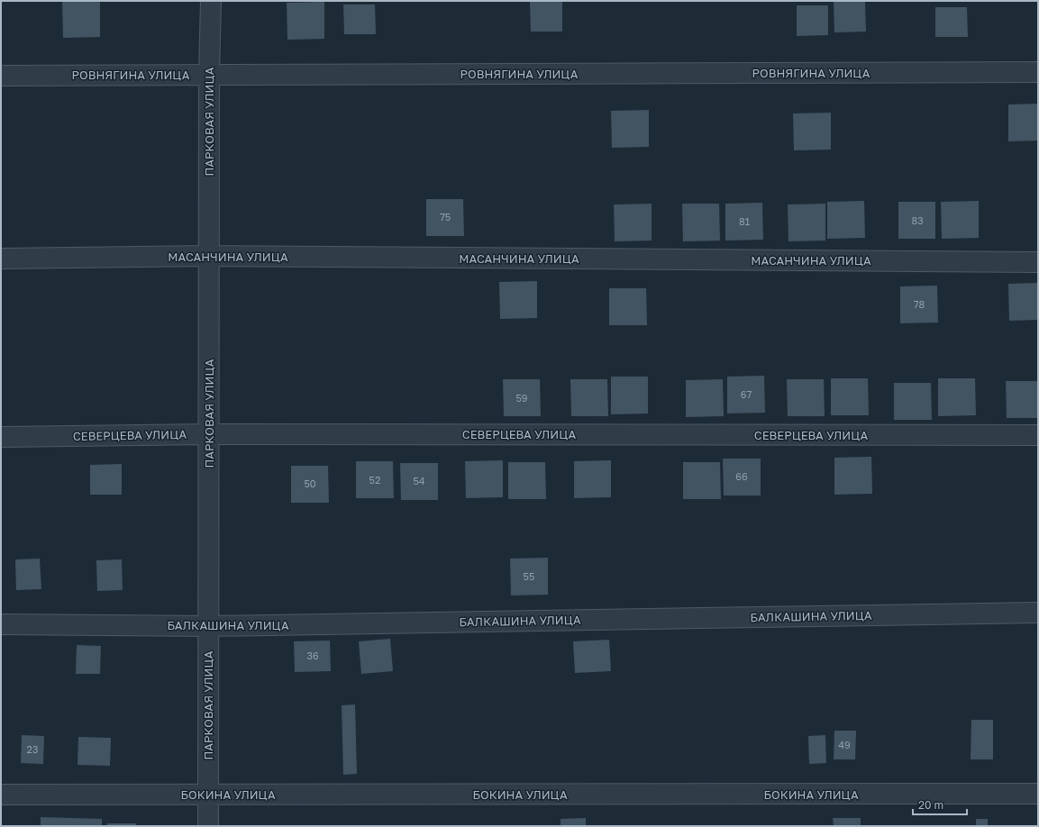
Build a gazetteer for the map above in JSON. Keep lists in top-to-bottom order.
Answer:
{
  "streets": {
    "street": [
      "РОВНЯГИНА УЛИЦА",
      "ПАРКОВАЯ УЛИЦА",
      "МАСАНЧИНА УЛИЦА",
      "СЕВЕРЦЕВА УЛИЦА",
      "БАЛКАШИНА УЛИЦА",
      "БОКИНА УЛИЦА"
    ]
  },
  "crossings": [
    ["РОВНЯГИНА УЛИЦА", "ПАРКОВАЯ УЛИЦА"],
    ["ПАРКОВАЯ УЛИЦА", "МАСАНЧИНА УЛИЦА"],
    ["ПАРКОВАЯ УЛИЦА", "СЕВЕРЦЕВА УЛИЦА"],
    ["ПАРКОВАЯ УЛИЦА", "БАЛКАШИНА УЛИЦА"],
    ["ПАРКОВАЯ УЛИЦА", "БОКИНА УЛИЦА"]
  ],
  "house_numbers": [
    "75",
    "83",
    "81",
    "78",
    "67",
    "59",
    "66",
    "52",
    "54",
    "50",
    "55",
    "36",
    "49",
    "23"
  ],
  "scale_bar": "20 m"
}
